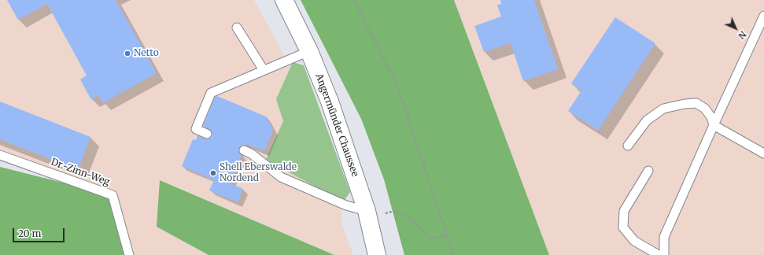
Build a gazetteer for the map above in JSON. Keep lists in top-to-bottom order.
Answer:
{
  "streets": {
    "main road": ["Angermünder Chaussee"],
    "lane": ["Dr.-Zinn-Weg"]
  },
  "places": ["Netto", "Shell Eberswalde Nordend"],
  "scale_bar": "20 m",
  "north": "bottom right"
}
